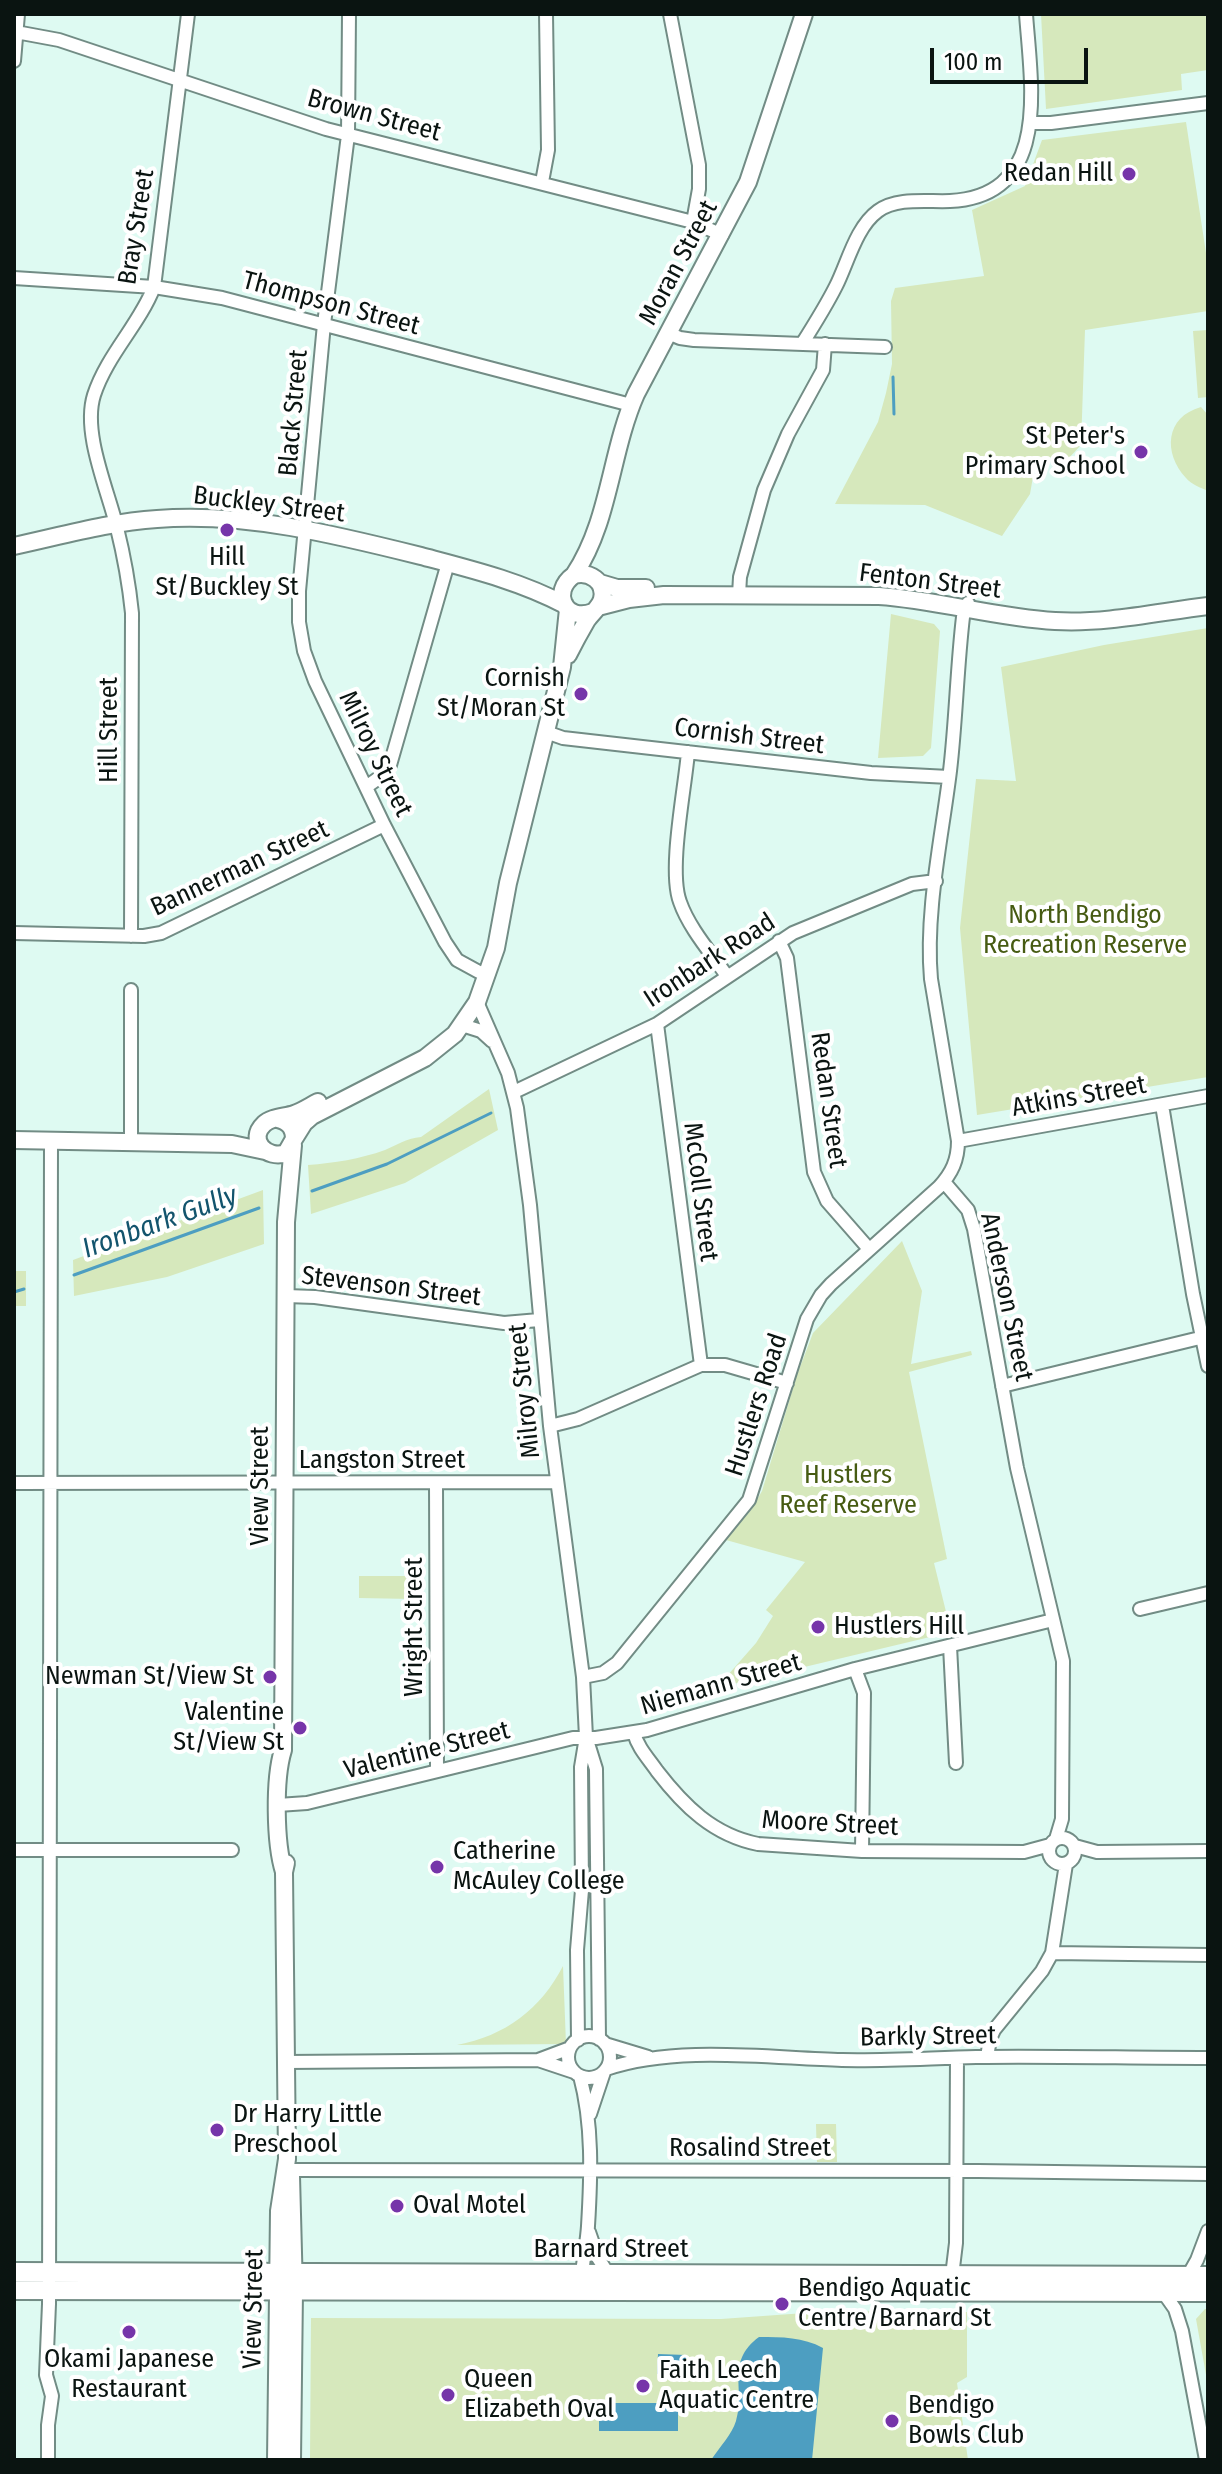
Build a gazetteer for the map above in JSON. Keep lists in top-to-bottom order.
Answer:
{
  "streets": {
    "main road": ["Barnard Street"],
    "street": [
      "Brown Street",
      "Bray Street",
      "Moran Street",
      "Thompson Street",
      "Black Street",
      "Buckley Street",
      "Fenton Street",
      "Hill Street",
      "Cornish Street",
      "Milroy Street",
      "Bannerman Street",
      "Ironbark Road",
      "Atkins Street",
      "Redan Street",
      "McColl Street",
      "Stevenson Street",
      "Anderson Street",
      "Hustlers Road",
      "Langston Street",
      "View Street",
      "Wright Street",
      "Niemann Street",
      "Valentine Street",
      "Moore Street",
      "Barkly Street",
      "Rosalind Street"
    ]
  },
  "crossings": [
    ["Brown Street", "Bray Street"],
    ["Brown Street", "Moran Street"],
    ["Brown Street", "Black Street"],
    ["Bray Street", "Thompson Street"],
    ["Bray Street", "Buckley Street"],
    ["Bray Street", "Hill Street"],
    ["Moran Street", "Thompson Street"],
    ["Moran Street", "Buckley Street"],
    ["Moran Street", "Fenton Street"],
    ["Thompson Street", "Black Street"],
    ["Black Street", "Buckley Street"],
    ["Black Street", "Milroy Street"],
    ["Buckley Street", "Fenton Street"],
    ["Buckley Street", "Hill Street"],
    ["Buckley Street", "Milroy Street"],
    ["Hill Street", "Bannerman Street"],
    ["Milroy Street", "Bannerman Street"],
    ["Milroy Street", "Ironbark Road"],
    ["Milroy Street", "Stevenson Street"],
    ["Milroy Street", "Hustlers Road"],
    ["Milroy Street", "Langston Street"],
    ["Milroy Street", "Niemann Street"],
    ["Milroy Street", "Valentine Street"],
    ["Ironbark Road", "Redan Street"],
    ["Ironbark Road", "McColl Street"],
    ["Redan Street", "Hustlers Road"],
    ["Stevenson Street", "View Street"],
    ["Anderson Street", "Hustlers Road"],
    ["Anderson Street", "Niemann Street"],
    ["Anderson Street", "Moore Street"],
    ["Langston Street", "View Street"],
    ["Langston Street", "Wright Street"],
    ["View Street", "Valentine Street"],
    ["View Street", "Rosalind Street"],
    ["View Street", "Barnard Street"],
    ["Wright Street", "Valentine Street"],
    ["Niemann Street", "Valentine Street"],
    ["Niemann Street", "Moore Street"]
  ],
  "water": ["Ironbark Gully"],
  "parks": ["North Bendigo Recreation Reserve", "Hustlers Reef Reserve"],
  "places": [
    "Redan Hill",
    "St Peter's Primary School",
    "Hill St/Buckley St",
    "Cornish St/Moran St",
    "Hustlers Hill",
    "Newman St/View St",
    "Valentine St/View St",
    "Catherine McAuley College",
    "Dr Harry Little Preschool",
    "Oval Motel",
    "Bendigo Aquatic Centre/Barnard St",
    "Okami Japanese Restaurant",
    "Faith Leech Aquatic Centre",
    "Queen Elizabeth Oval",
    "Bendigo Bowls Club"
  ],
  "scale_bar": "100 m"
}
